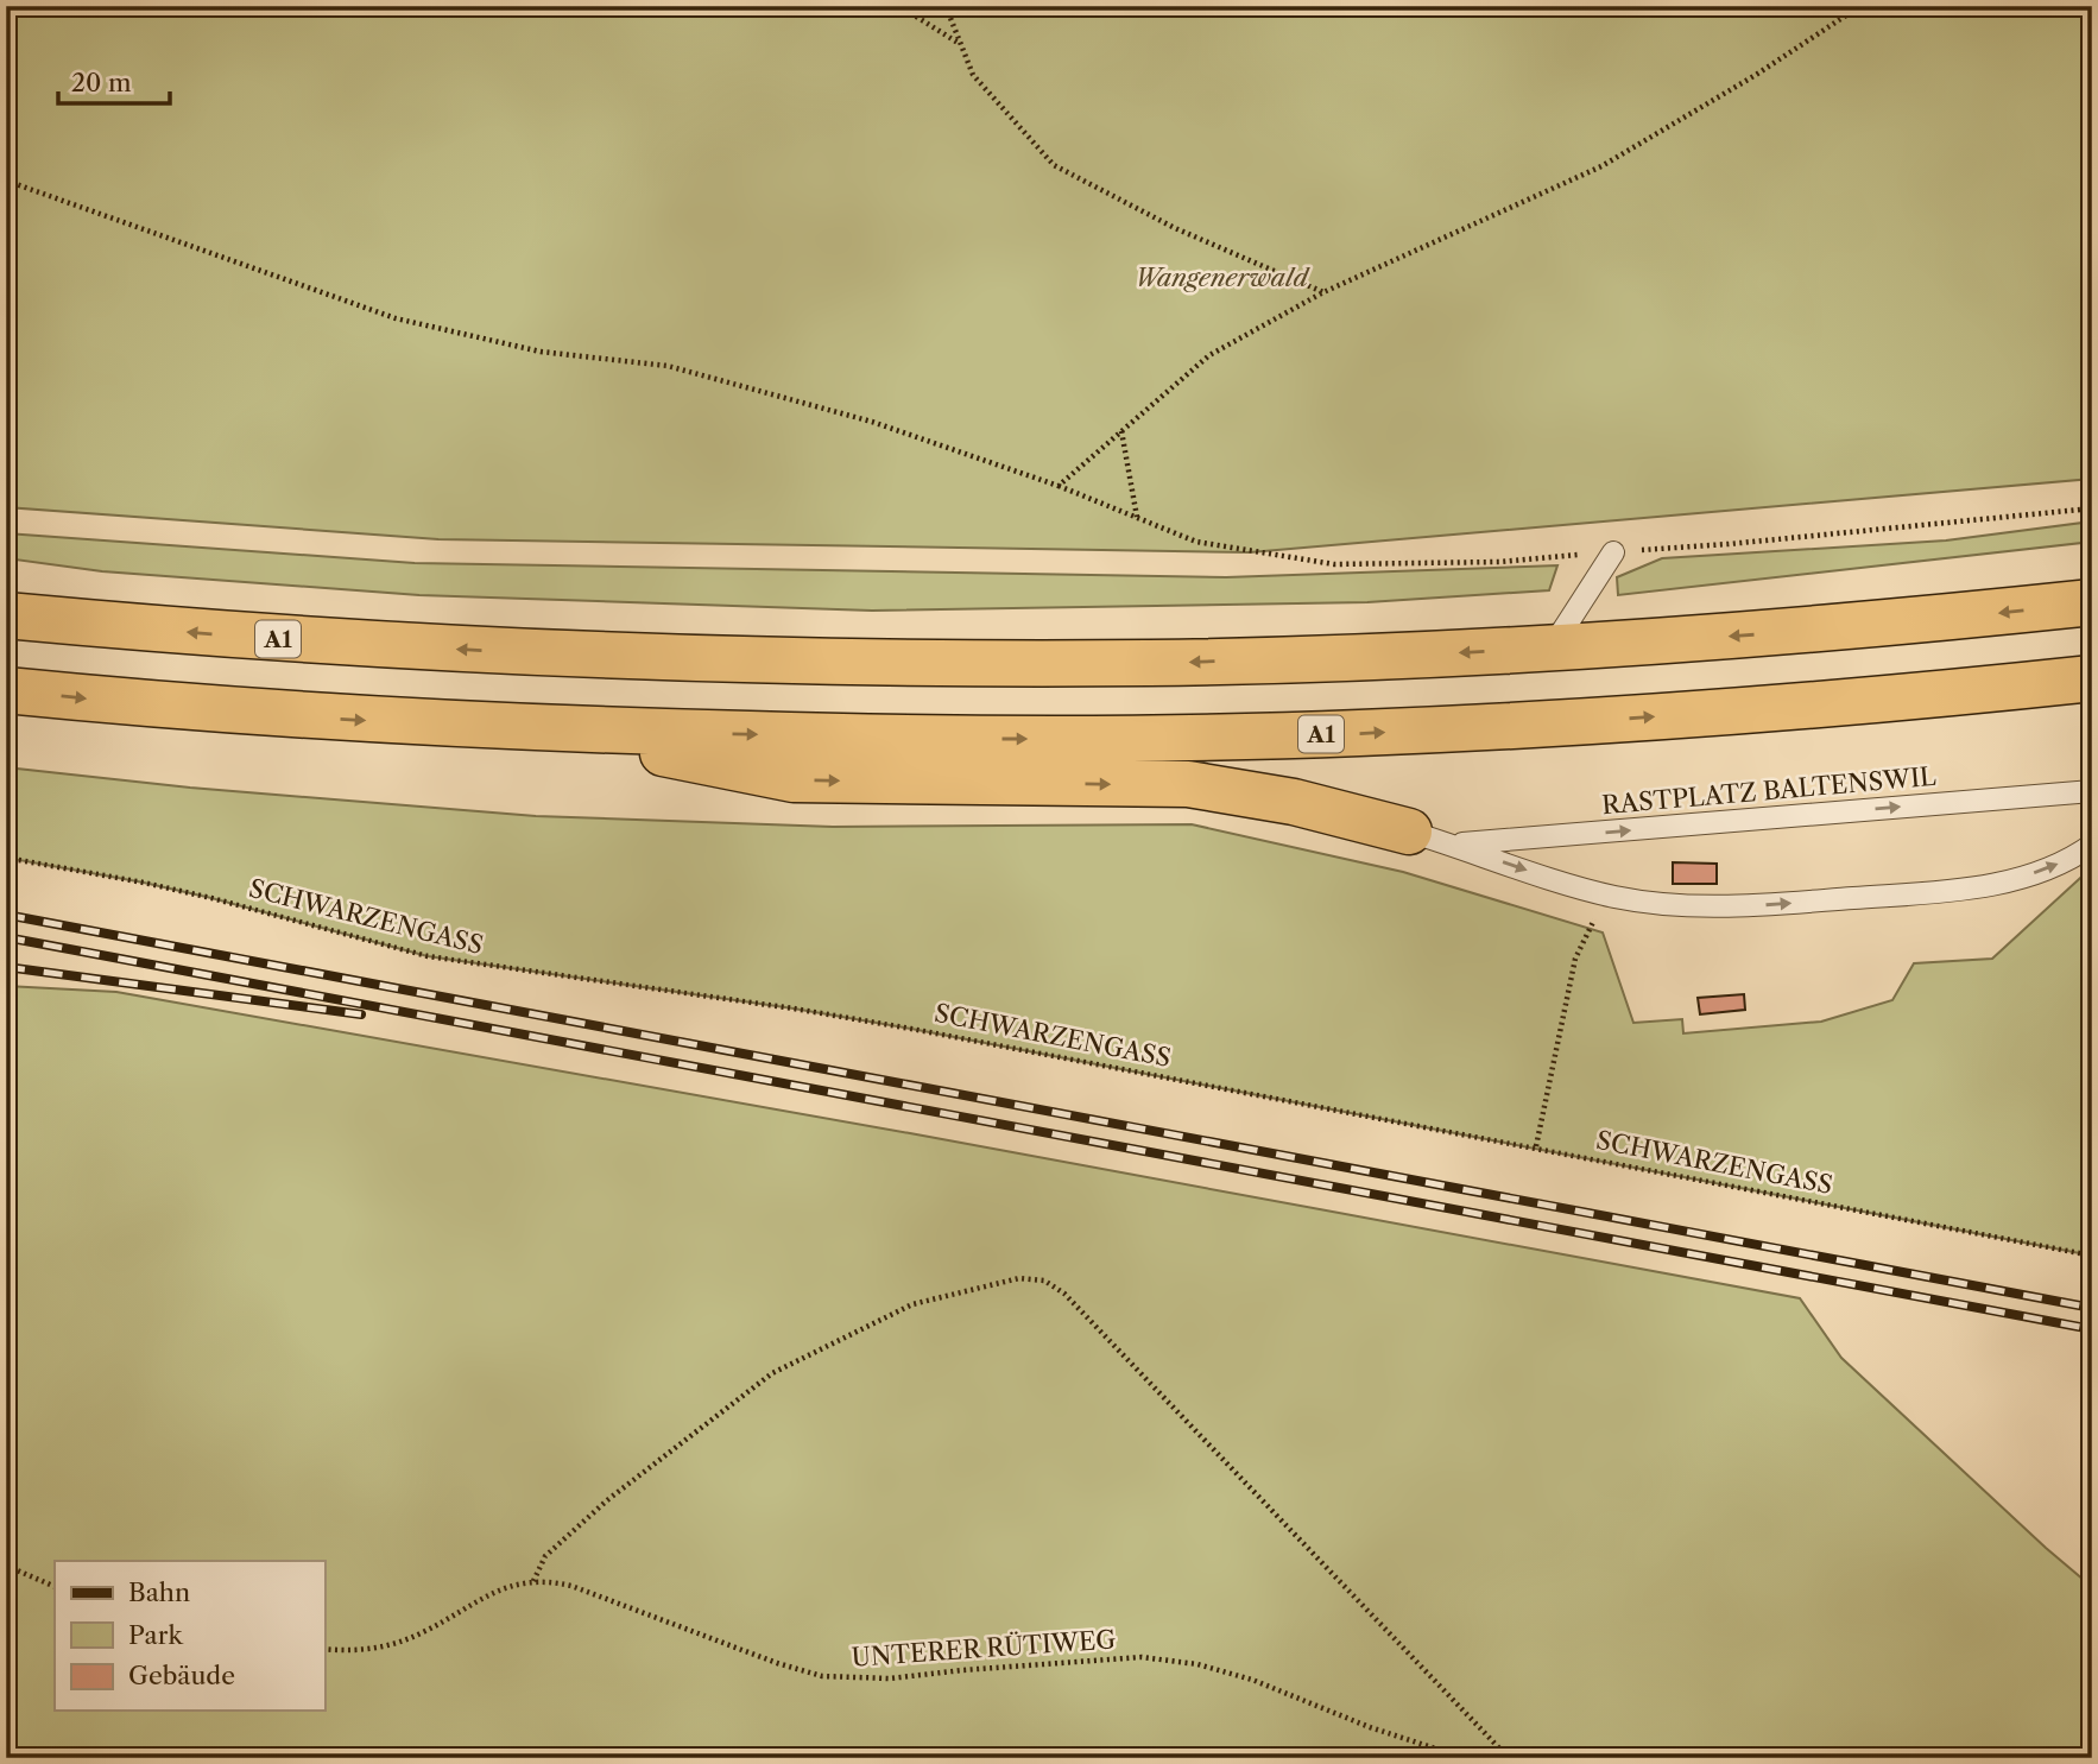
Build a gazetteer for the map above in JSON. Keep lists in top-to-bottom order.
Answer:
{
  "streets": {
    "highway": ["A1"],
    "lane": ["RASTPLATZ BALTENSWIL"],
    "path": ["SCHWARZENGASS", "UNTERER RÜTIWEG"]
  },
  "crossings": [
    ["A1", "RASTPLATZ BALTENSWIL"]
  ],
  "parks": ["Wangenerwald"],
  "legend": ["Bahn", "Park", "Gebäude"],
  "scale_bar": "20 m"
}
